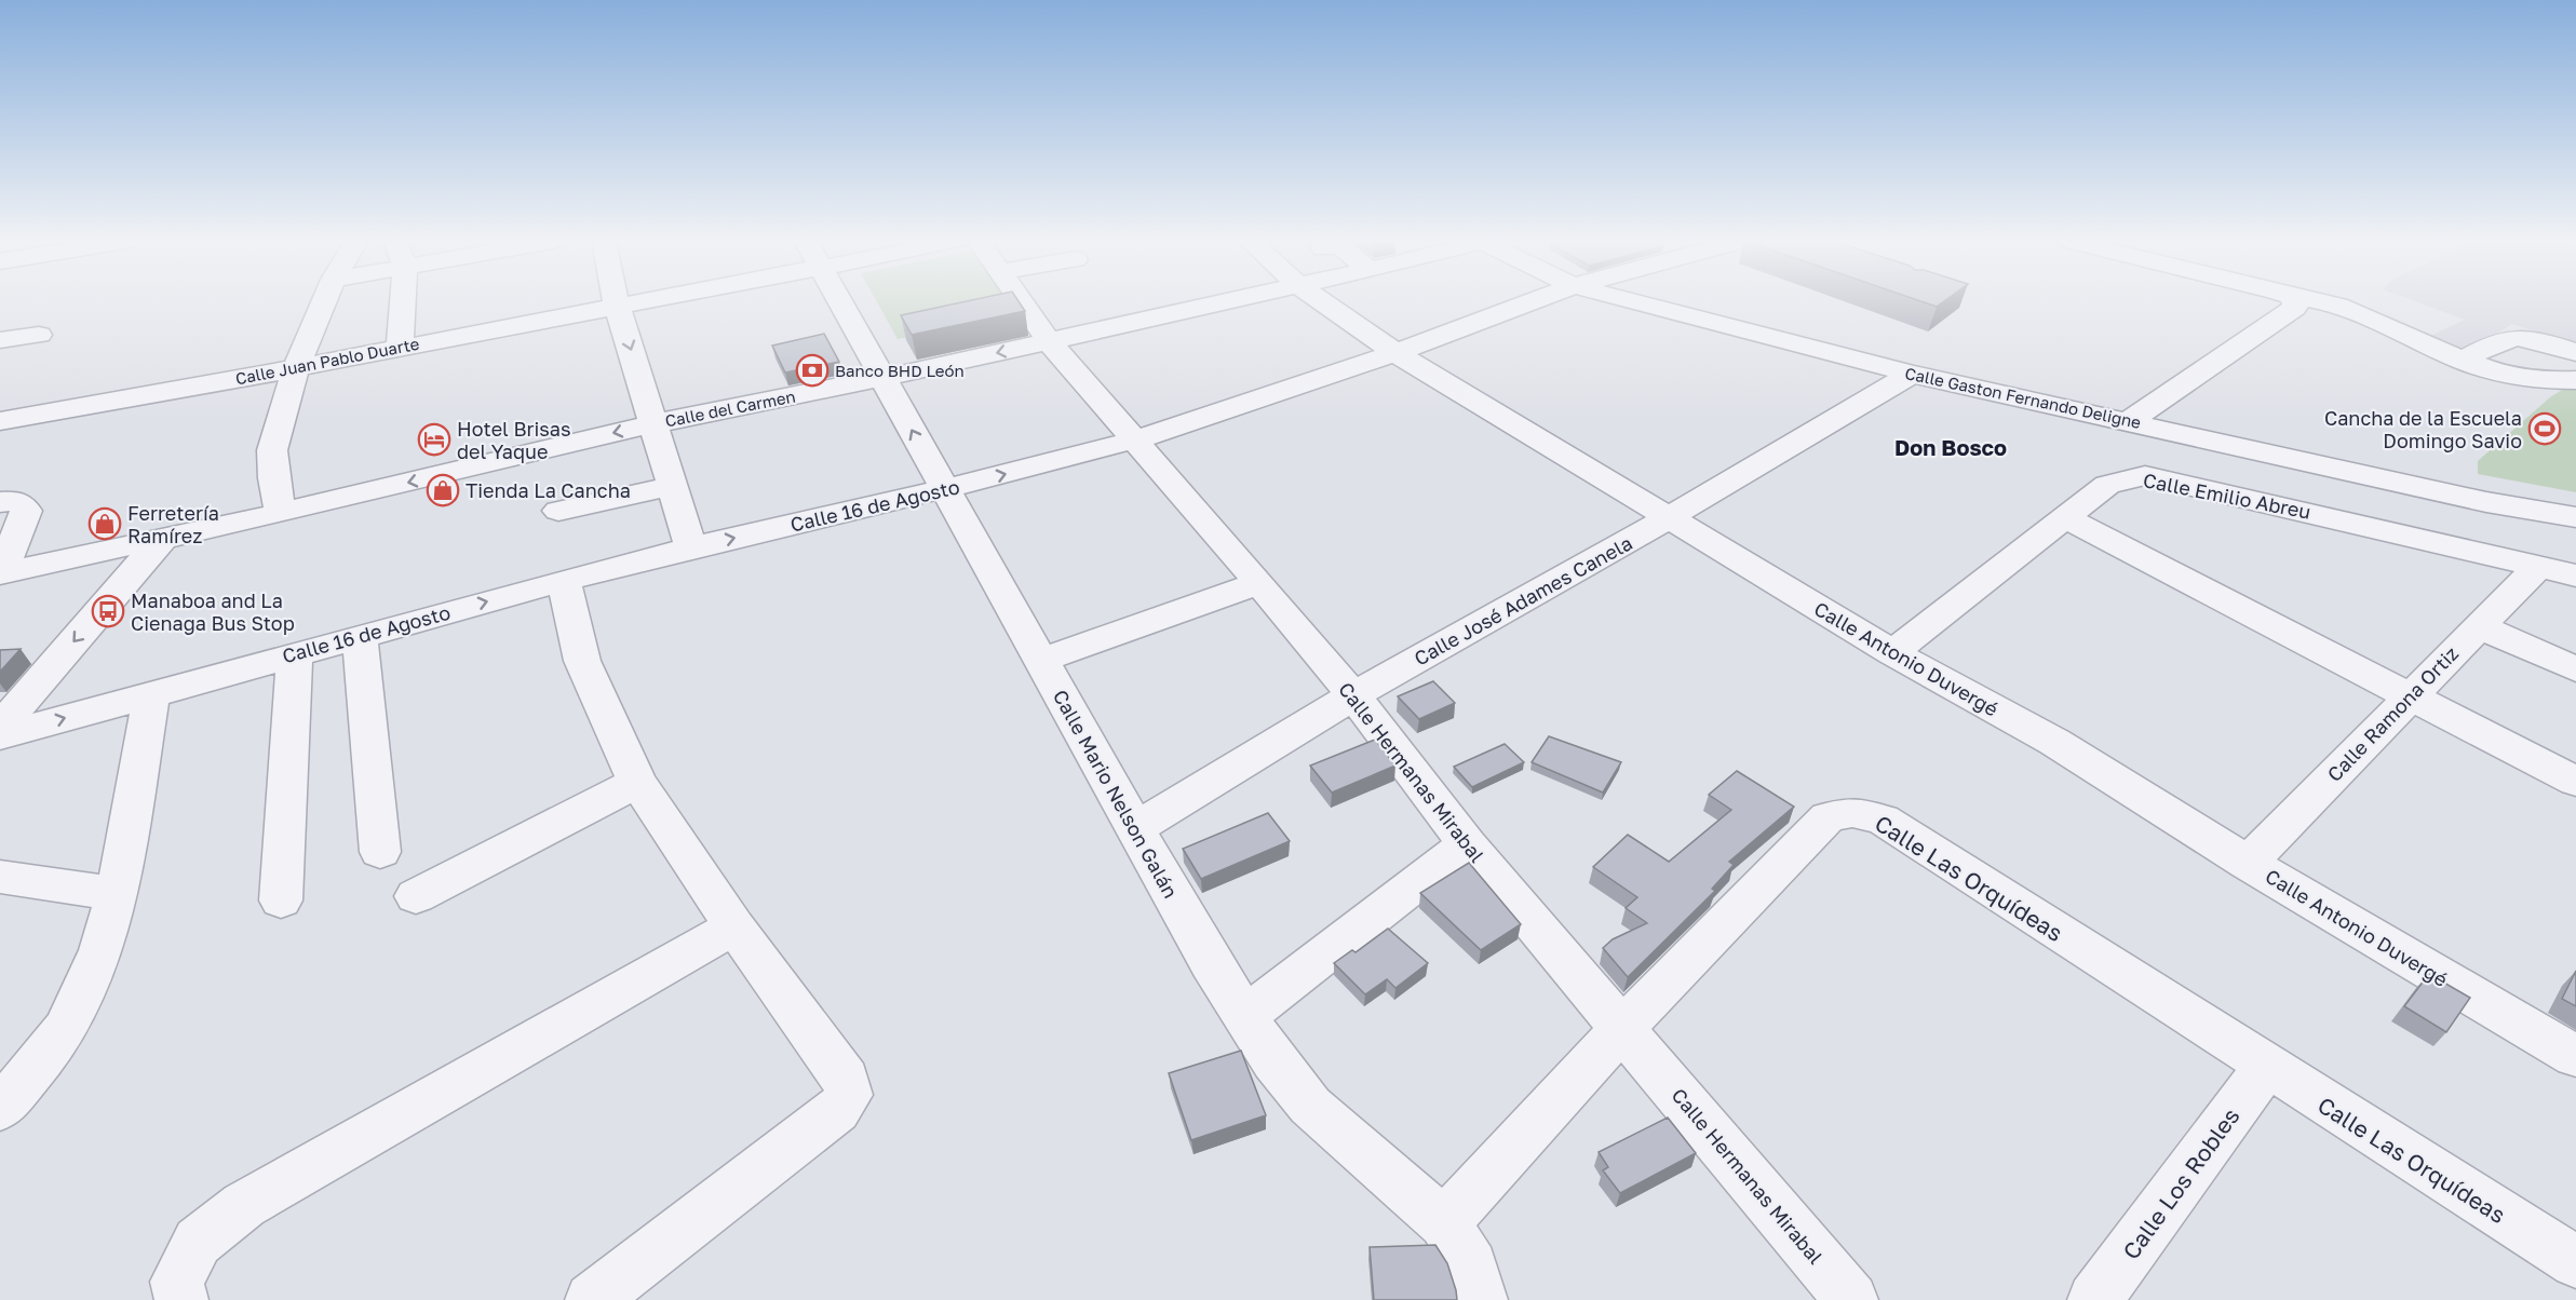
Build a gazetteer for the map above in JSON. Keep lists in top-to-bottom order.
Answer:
{
  "streets": {
    "street": [
      "Calle Juan Pablo Duarte",
      "Calle Gaston Fernando Deligne",
      "Calle del Carmen",
      "Calle Emilio Abreu",
      "Calle 16 de Agosto",
      "Calle José Adames Canela",
      "Calle Antonio Duvergé",
      "Calle Ramona Ortiz",
      "Calle Hermanas Mirabal",
      "Calle Mario Nelson Galán",
      "Calle Las Orquídeas",
      "Calle Los Robles"
    ]
  },
  "crossings": [
    ["Calle Gaston Fernando Deligne", "Calle José Adames Canela"],
    ["Calle del Carmen", "Calle Hermanas Mirabal"],
    ["Calle del Carmen", "Calle Mario Nelson Galán"],
    ["Calle Emilio Abreu", "Calle Antonio Duvergé"],
    ["Calle Emilio Abreu", "Calle Ramona Ortiz"],
    ["Calle 16 de Agosto", "Calle Antonio Duvergé"],
    ["Calle 16 de Agosto", "Calle Hermanas Mirabal"],
    ["Calle 16 de Agosto", "Calle Mario Nelson Galán"],
    ["Calle José Adames Canela", "Calle Antonio Duvergé"],
    ["Calle José Adames Canela", "Calle Hermanas Mirabal"],
    ["Calle José Adames Canela", "Calle Mario Nelson Galán"],
    ["Calle Antonio Duvergé", "Calle Ramona Ortiz"],
    ["Calle Hermanas Mirabal", "Calle Las Orquídeas"],
    ["Calle Mario Nelson Galán", "Calle Las Orquídeas"],
    ["Calle Las Orquídeas", "Calle Los Robles"]
  ],
  "districts": ["Don Bosco"],
  "places": {
    "bank": ["Banco BHD León"],
    "sports": ["Cancha de la Escuela Domingo Savio"],
    "hotel": ["Hotel Brisas del Yaque"],
    "shop": ["Tienda La Cancha", "Ferretería Ramírez"],
    "bus stop": ["Manaboa and La Cienaga Bus Stop"]
  }
}
